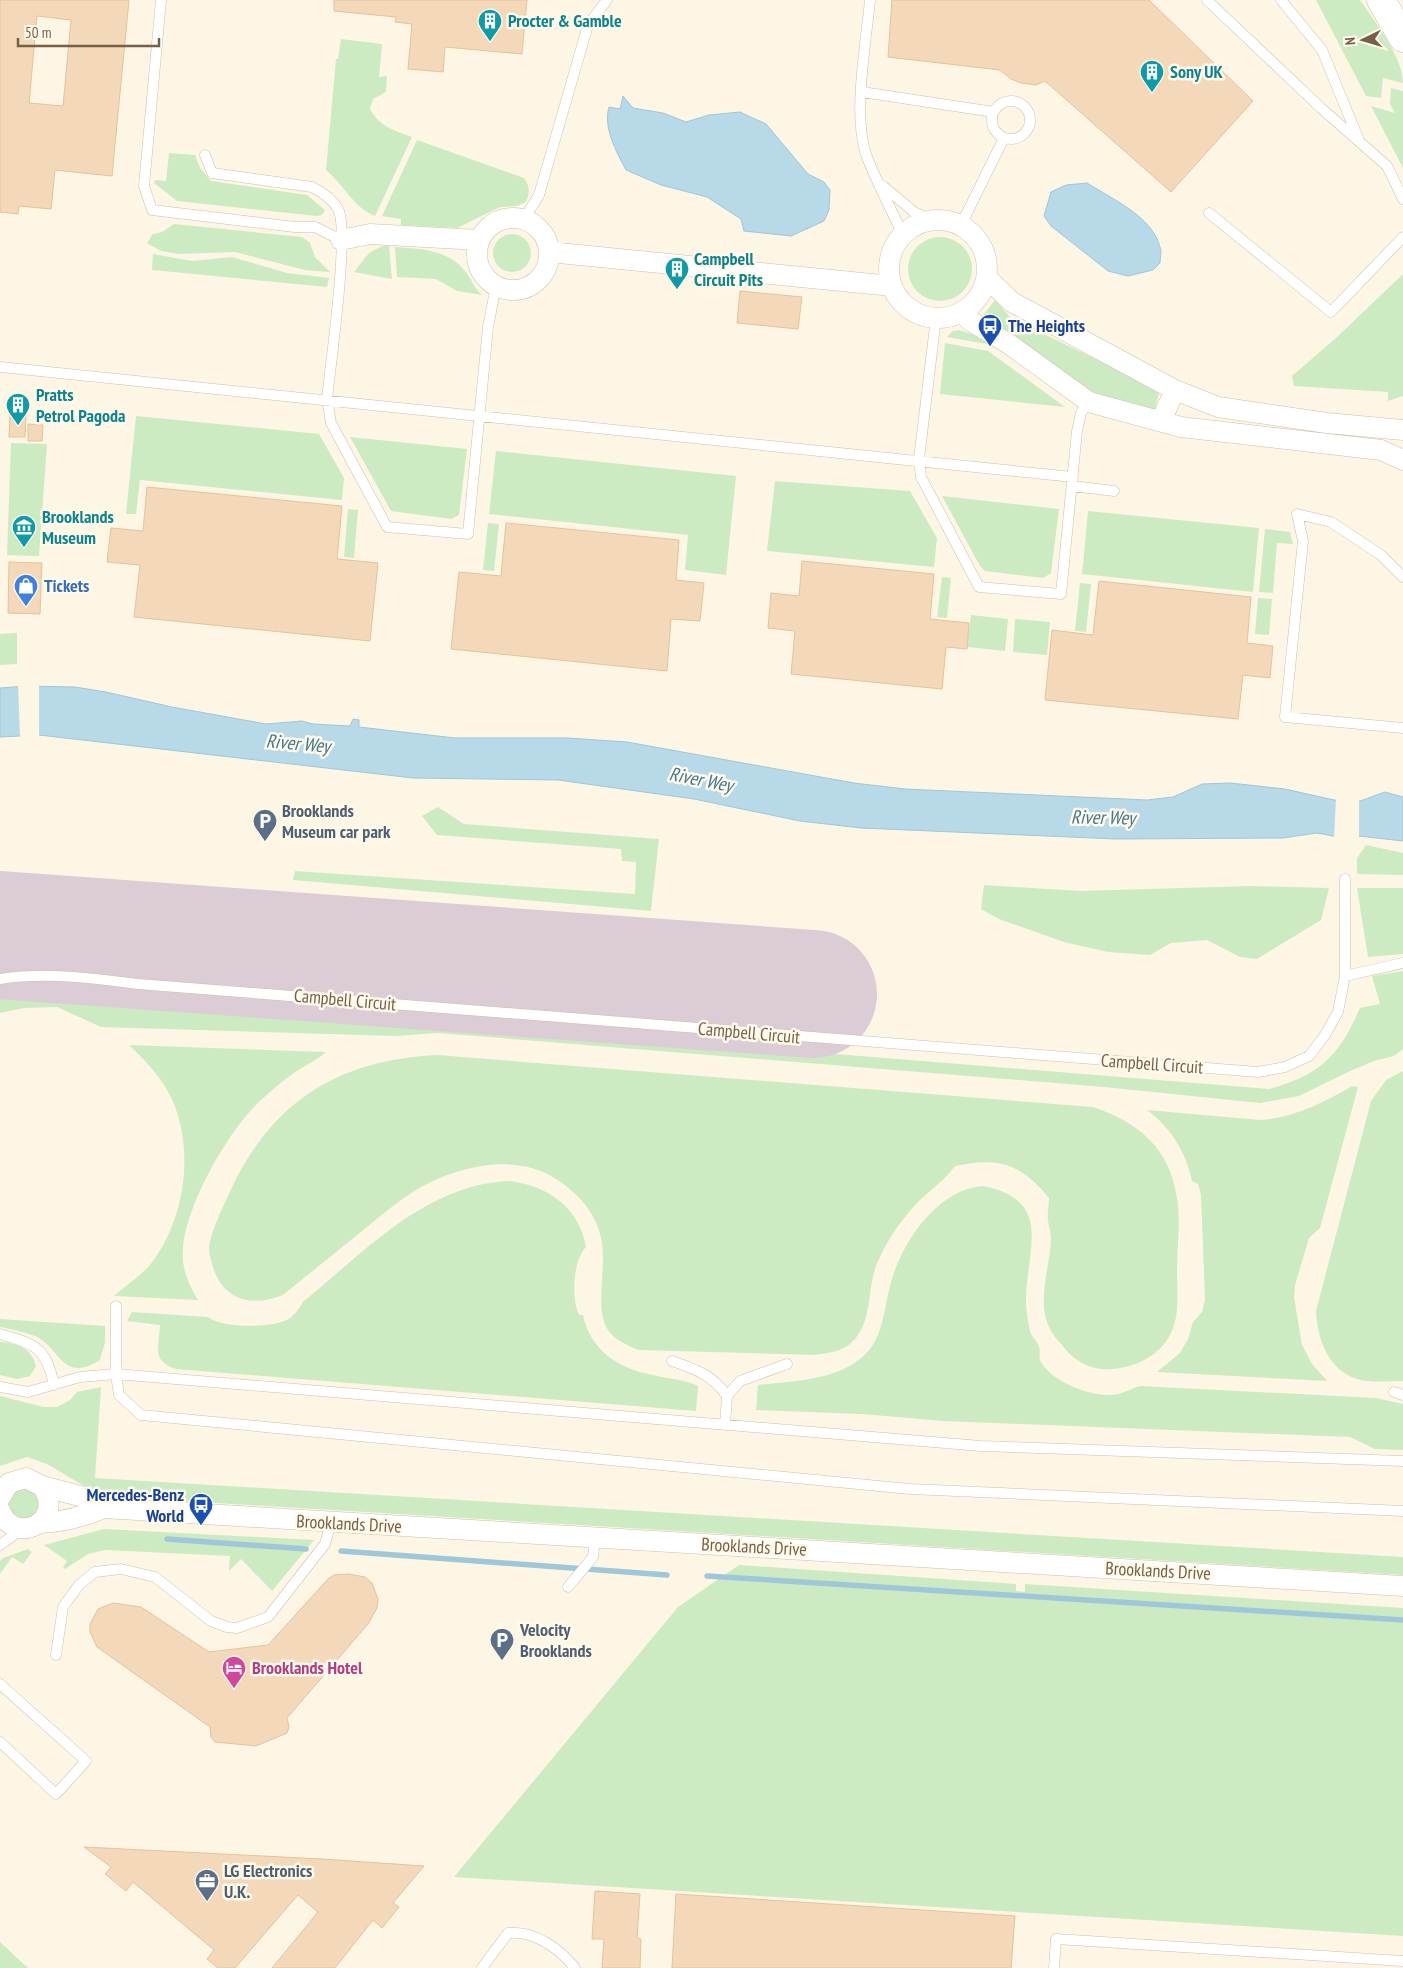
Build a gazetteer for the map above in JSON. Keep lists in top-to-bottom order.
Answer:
{
  "streets": {
    "street": ["Brooklands Drive"],
    "lane": ["Campbell Circuit"]
  },
  "water": ["River Wey"],
  "places": {
    "building": [
      "Procter & Gamble",
      "Sony UK",
      "Campbell Circuit Pits",
      "Pratts Petrol Pagoda"
    ],
    "bus stop": ["The Heights", "Mercedes-Benz World"],
    "museum": ["Brooklands Museum"],
    "shop": ["Tickets"],
    "parking": ["Brooklands Museum car park", "Velocity Brooklands"],
    "hotel": ["Brooklands Hotel"],
    "office": ["LG Electronics U.K."]
  },
  "scale_bar": "50 m",
  "north": "left"
}
